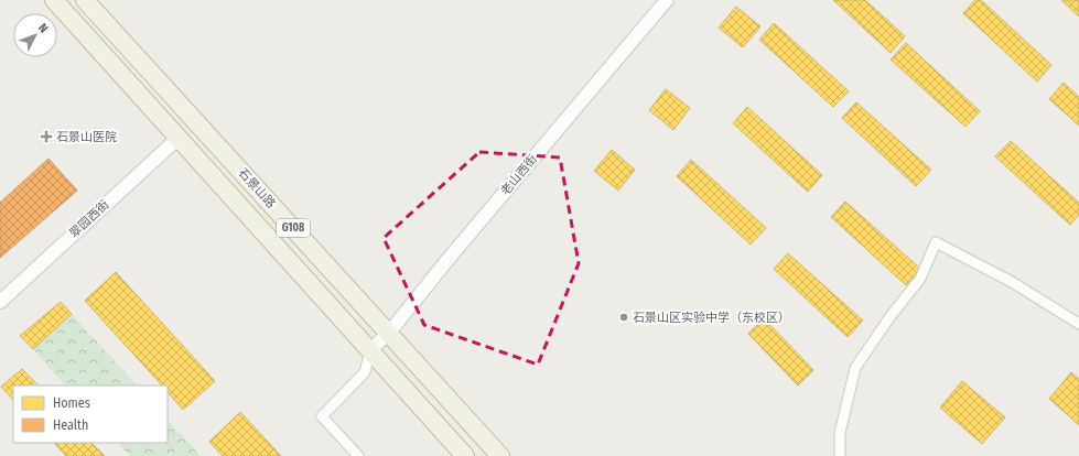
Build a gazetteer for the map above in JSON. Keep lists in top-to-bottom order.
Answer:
{
  "streets": {
    "highway": ["石景山路", "G108"],
    "street": ["老山西街", "翠园西街"]
  },
  "crossings": [
    ["老山西街", "石景山路"],
    ["石景山路", "翠园西街"]
  ],
  "places": {
    "health": ["石景山医院"],
    "other": ["石景山区实验中学（东校区）"]
  },
  "legend": ["Homes", "Health"],
  "north": "top right"
}
